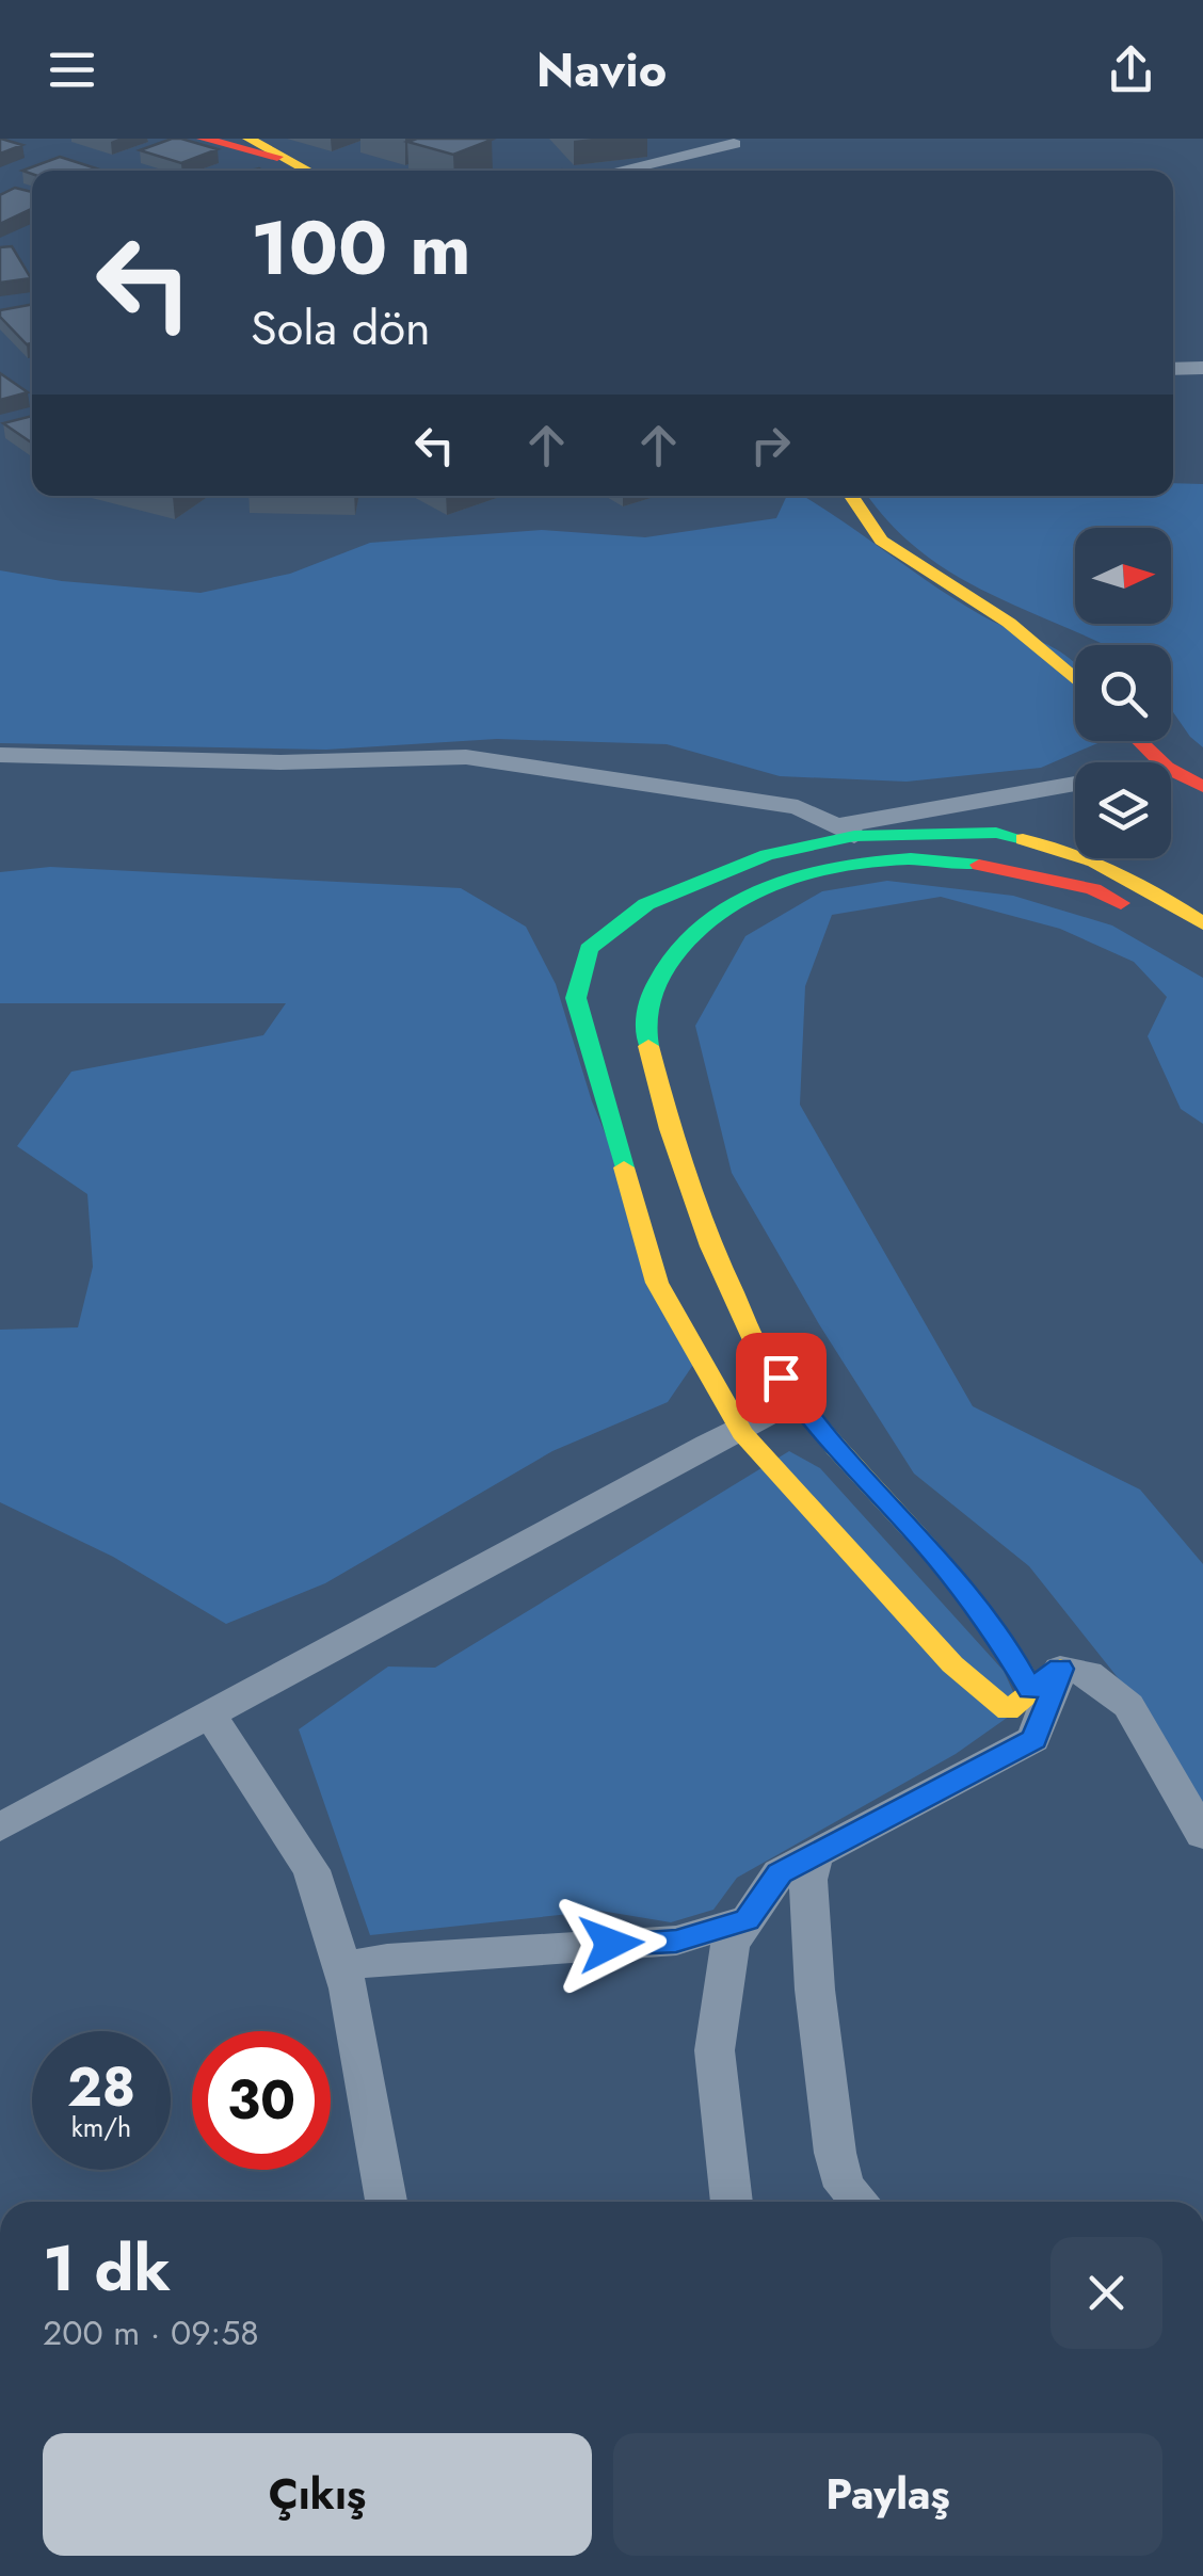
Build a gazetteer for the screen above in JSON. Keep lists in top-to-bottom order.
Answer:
{
  "north": "right",
  "page": {
    "header": "Navio",
    "turn": ["100 m", "Sola dön"],
    "speed": "28 km/h",
    "limit": "30",
    "heading": ["1 dk", "200 m · 09:58"],
    "buttons": ["Çıkış", "Paylaş"]
  }
}
